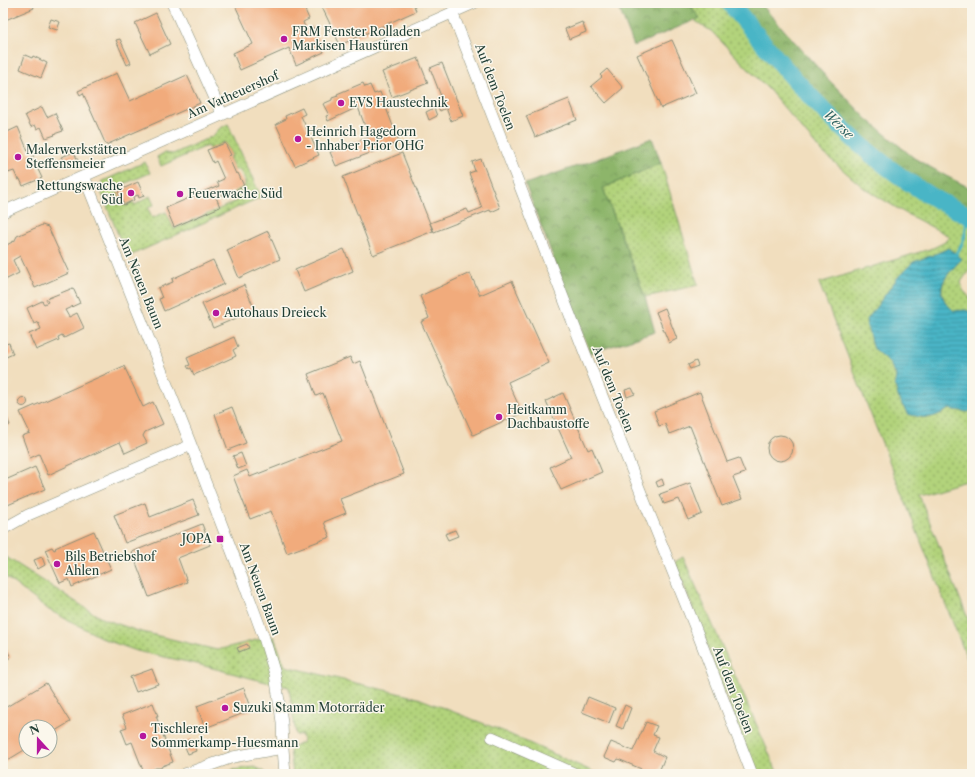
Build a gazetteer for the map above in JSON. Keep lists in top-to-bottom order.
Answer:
{
  "streets": {
    "street": ["Auf dem Toelen", "Am Vatheuershof", "Am Neuen Baum"]
  },
  "crossings": [
    ["Auf dem Toelen", "Am Vatheuershof"],
    ["Am Vatheuershof", "Am Neuen Baum"]
  ],
  "water": ["Werse"],
  "places": {
    "other": [
      "FRM Fenster Rolladen Markisen Haustüren",
      "EVS Haustechnik",
      "Heinrich Hagedorn - Inhaber Prior OHG",
      "Malerwerkstätten Steffensmeier",
      "Rettungswache Süd",
      "Feuerwache Süd",
      "Autohaus Dreieck",
      "Heitkamm Dachbaustoffe",
      "Bils Betriebshof Ahlen",
      "Suzuki Stamm Motorräder",
      "Tischlerei Sommerkamp-Huesmann"
    ],
    "transit": ["JOPA"]
  },
  "north": "top"
}
